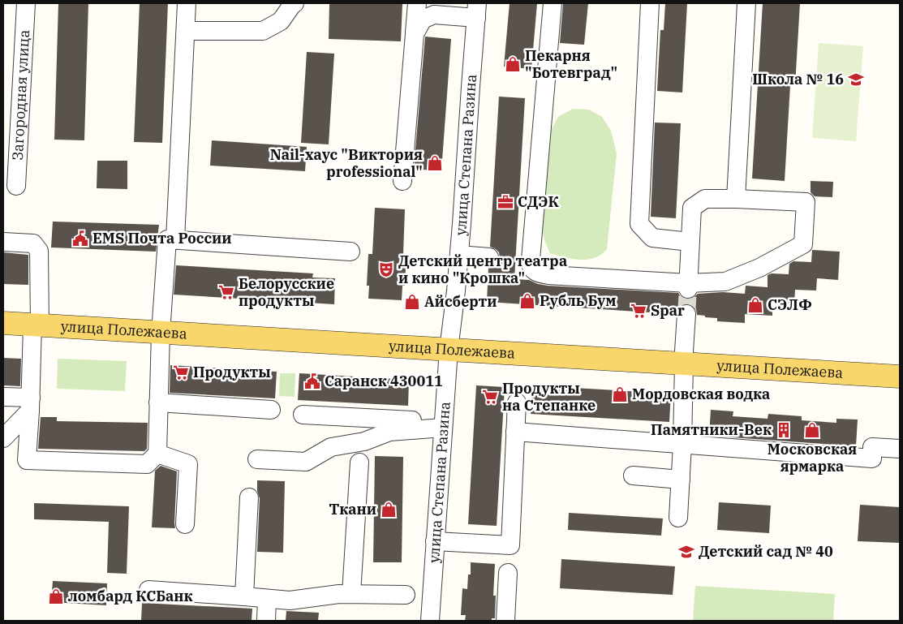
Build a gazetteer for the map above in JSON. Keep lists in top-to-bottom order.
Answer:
{
  "streets": {
    "main road": ["улица Полежаева"],
    "street": ["Загородная улица", "улица Степана Разина"]
  },
  "crossings": [
    ["улица Степана Разина", "улица Полежаева"]
  ],
  "places": {
    "shop": [
      "Пекарня \"Ботевград\"",
      "Nail-хаус \"Виктория professional\"",
      "Рубль Бум",
      "Айсберти",
      "СЭЛФ",
      "Мордовская водка",
      "Московская ярмарка",
      "Ткани",
      "ломбард КСБанк"
    ],
    "school or university": ["Школа № 16", "Детский сад № 40"],
    "office": ["СДЭК"],
    "public building": ["EMS Почта России", "Саранск 430011"],
    "theatre": ["Детский центр театра и кино \"Крошка\""],
    "supermarket": [
      "Белорусские продукты",
      "Spar",
      "Продукты",
      "Продукты на Степанке"
    ],
    "building": ["Памятники-Век"]
  }
}
